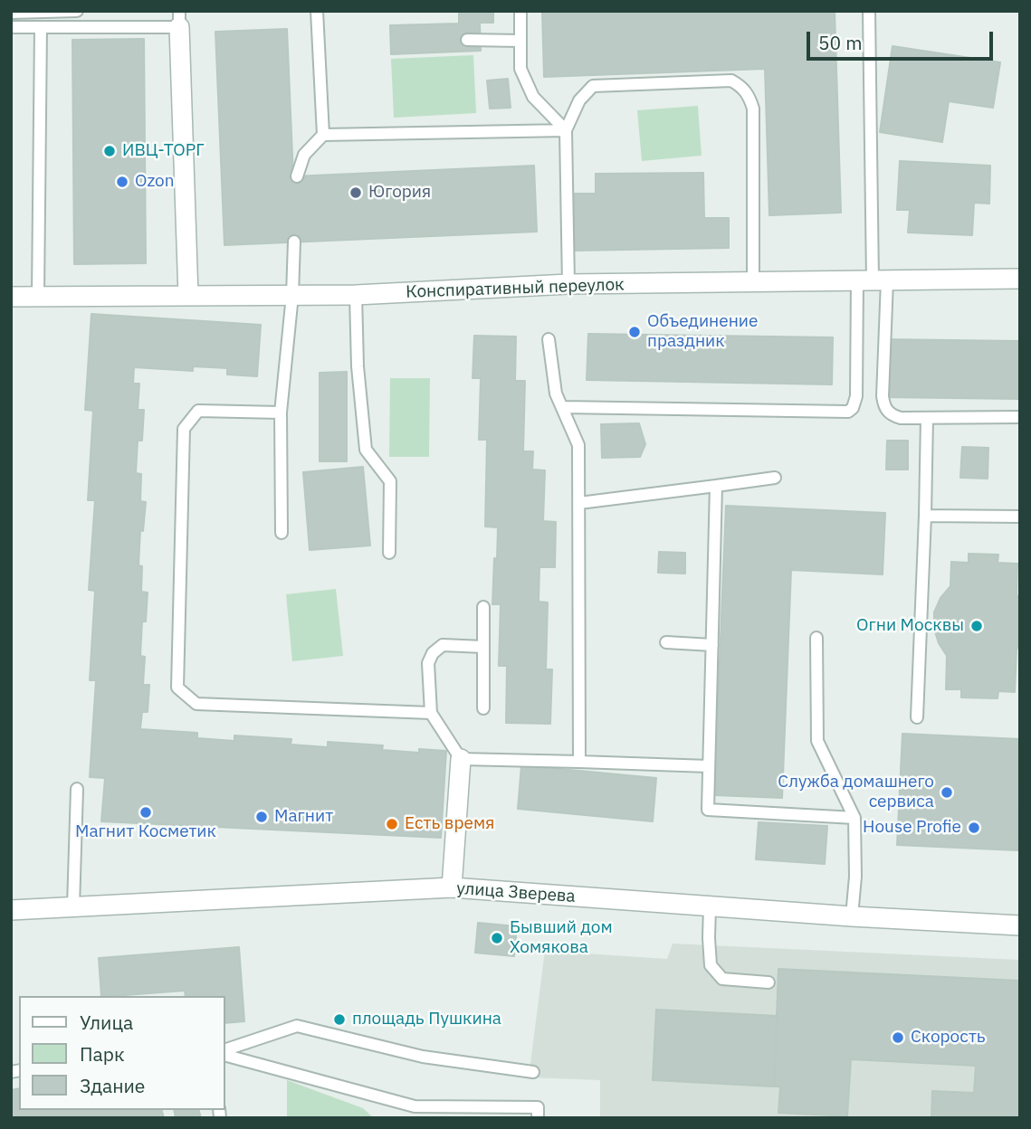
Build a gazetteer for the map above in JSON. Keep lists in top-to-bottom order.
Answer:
{
  "streets": {
    "street": ["Конспиративный переулок", "улица Зверева"]
  },
  "places": [
    "ИВЦ-ТОРГ",
    "Ozon",
    "Югория",
    "Объединение праздник",
    "Огни Москвы",
    "Служба домашнего сервиса",
    "Магнит Косметик",
    "Магнит",
    "Есть время",
    "House Profie",
    "Бывший дом Хомякова",
    "площадь Пушкина",
    "Скорость"
  ],
  "legend": ["Улица", "Парк", "Здание"],
  "scale_bar": "50 m"
}
